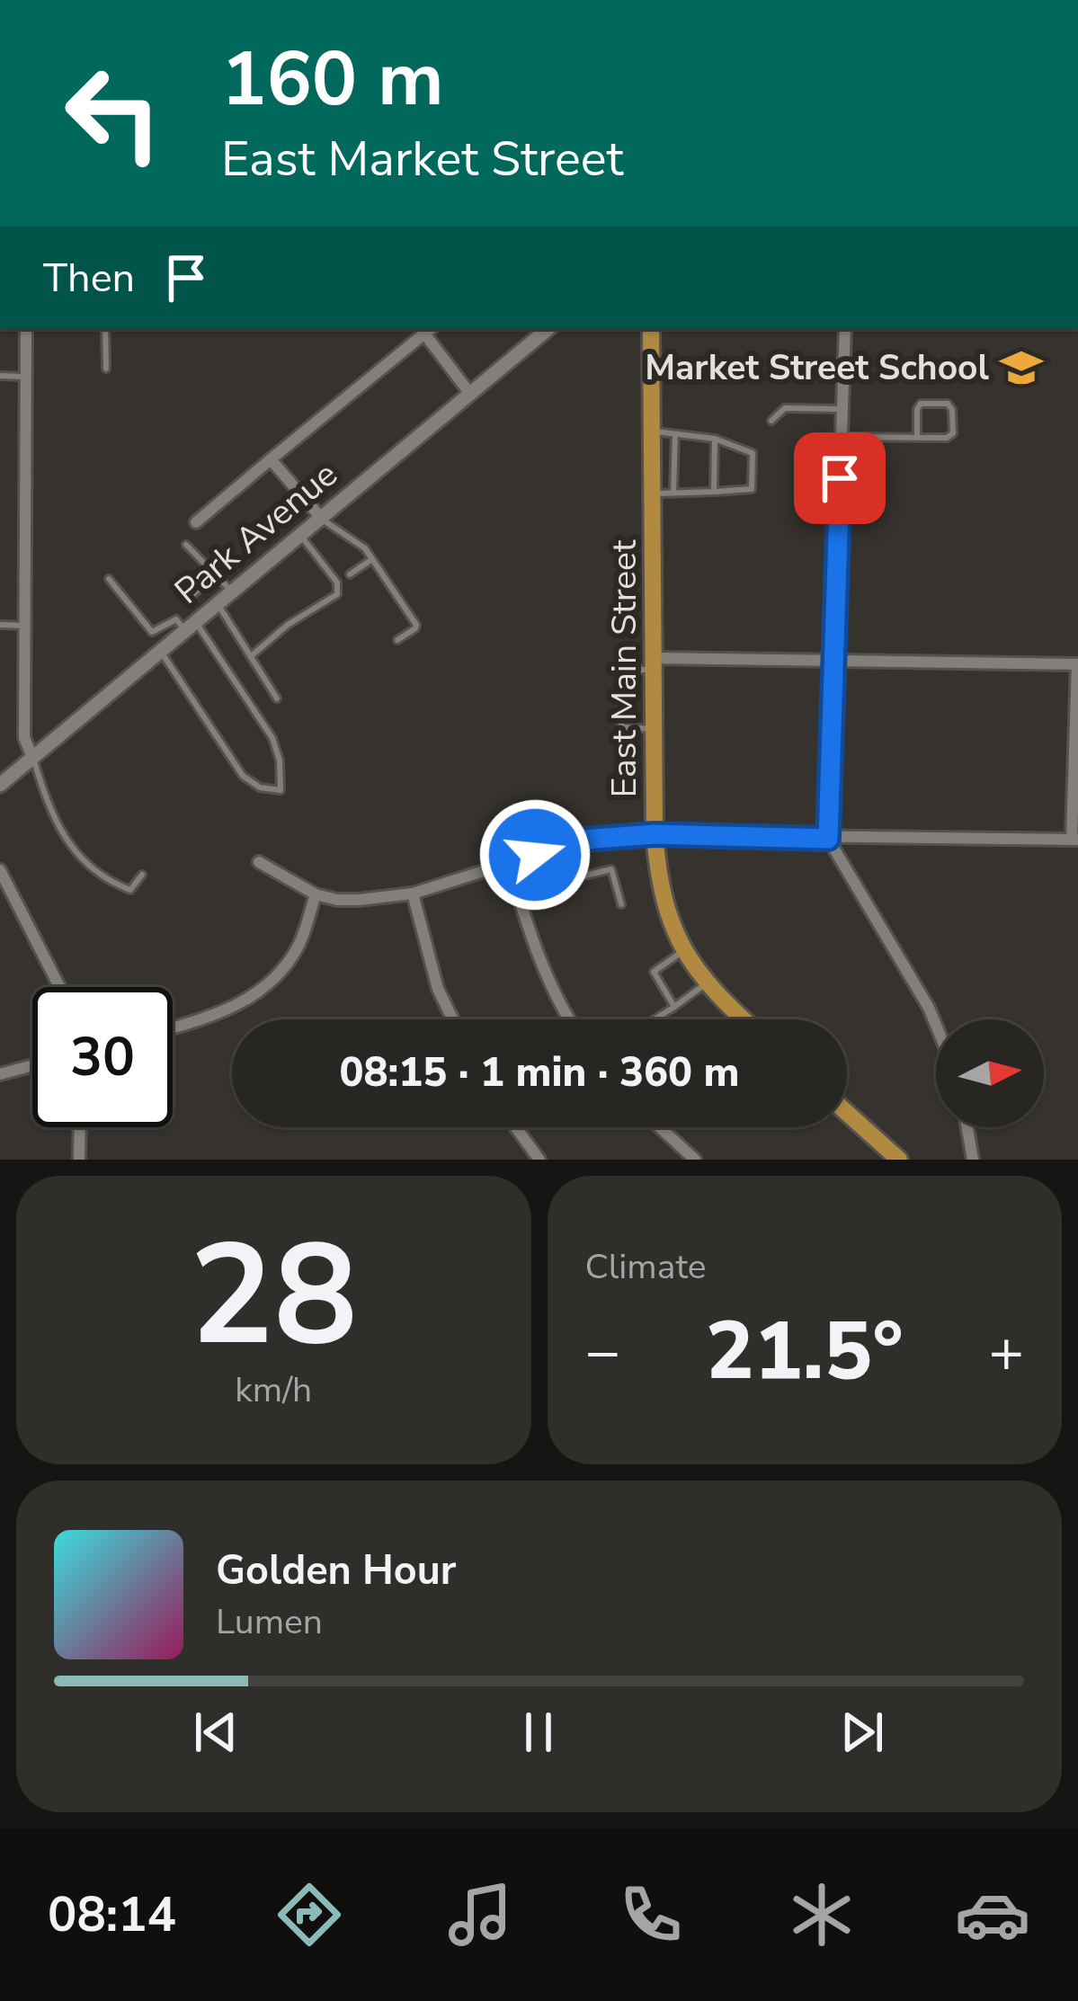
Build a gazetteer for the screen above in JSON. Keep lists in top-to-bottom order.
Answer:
{
  "streets": {
    "main road": ["East Main Street"],
    "street": ["Park Avenue"]
  },
  "places": {
    "school or university": ["Market Street School"]
  },
  "north": "right",
  "page": {
    "turn": ["160 m", "East Market Street"],
    "then": "Then",
    "limit": "30",
    "trip": "08:15 · 1 min · 360 m",
    "tile": [
      ["28", "km/h"],
      "Climate"
    ],
    "heat": ["−", "21.5°", "+"],
    "song": ["Golden Hour", "Lumen"],
    "tabs": "08:14"
  }
}
